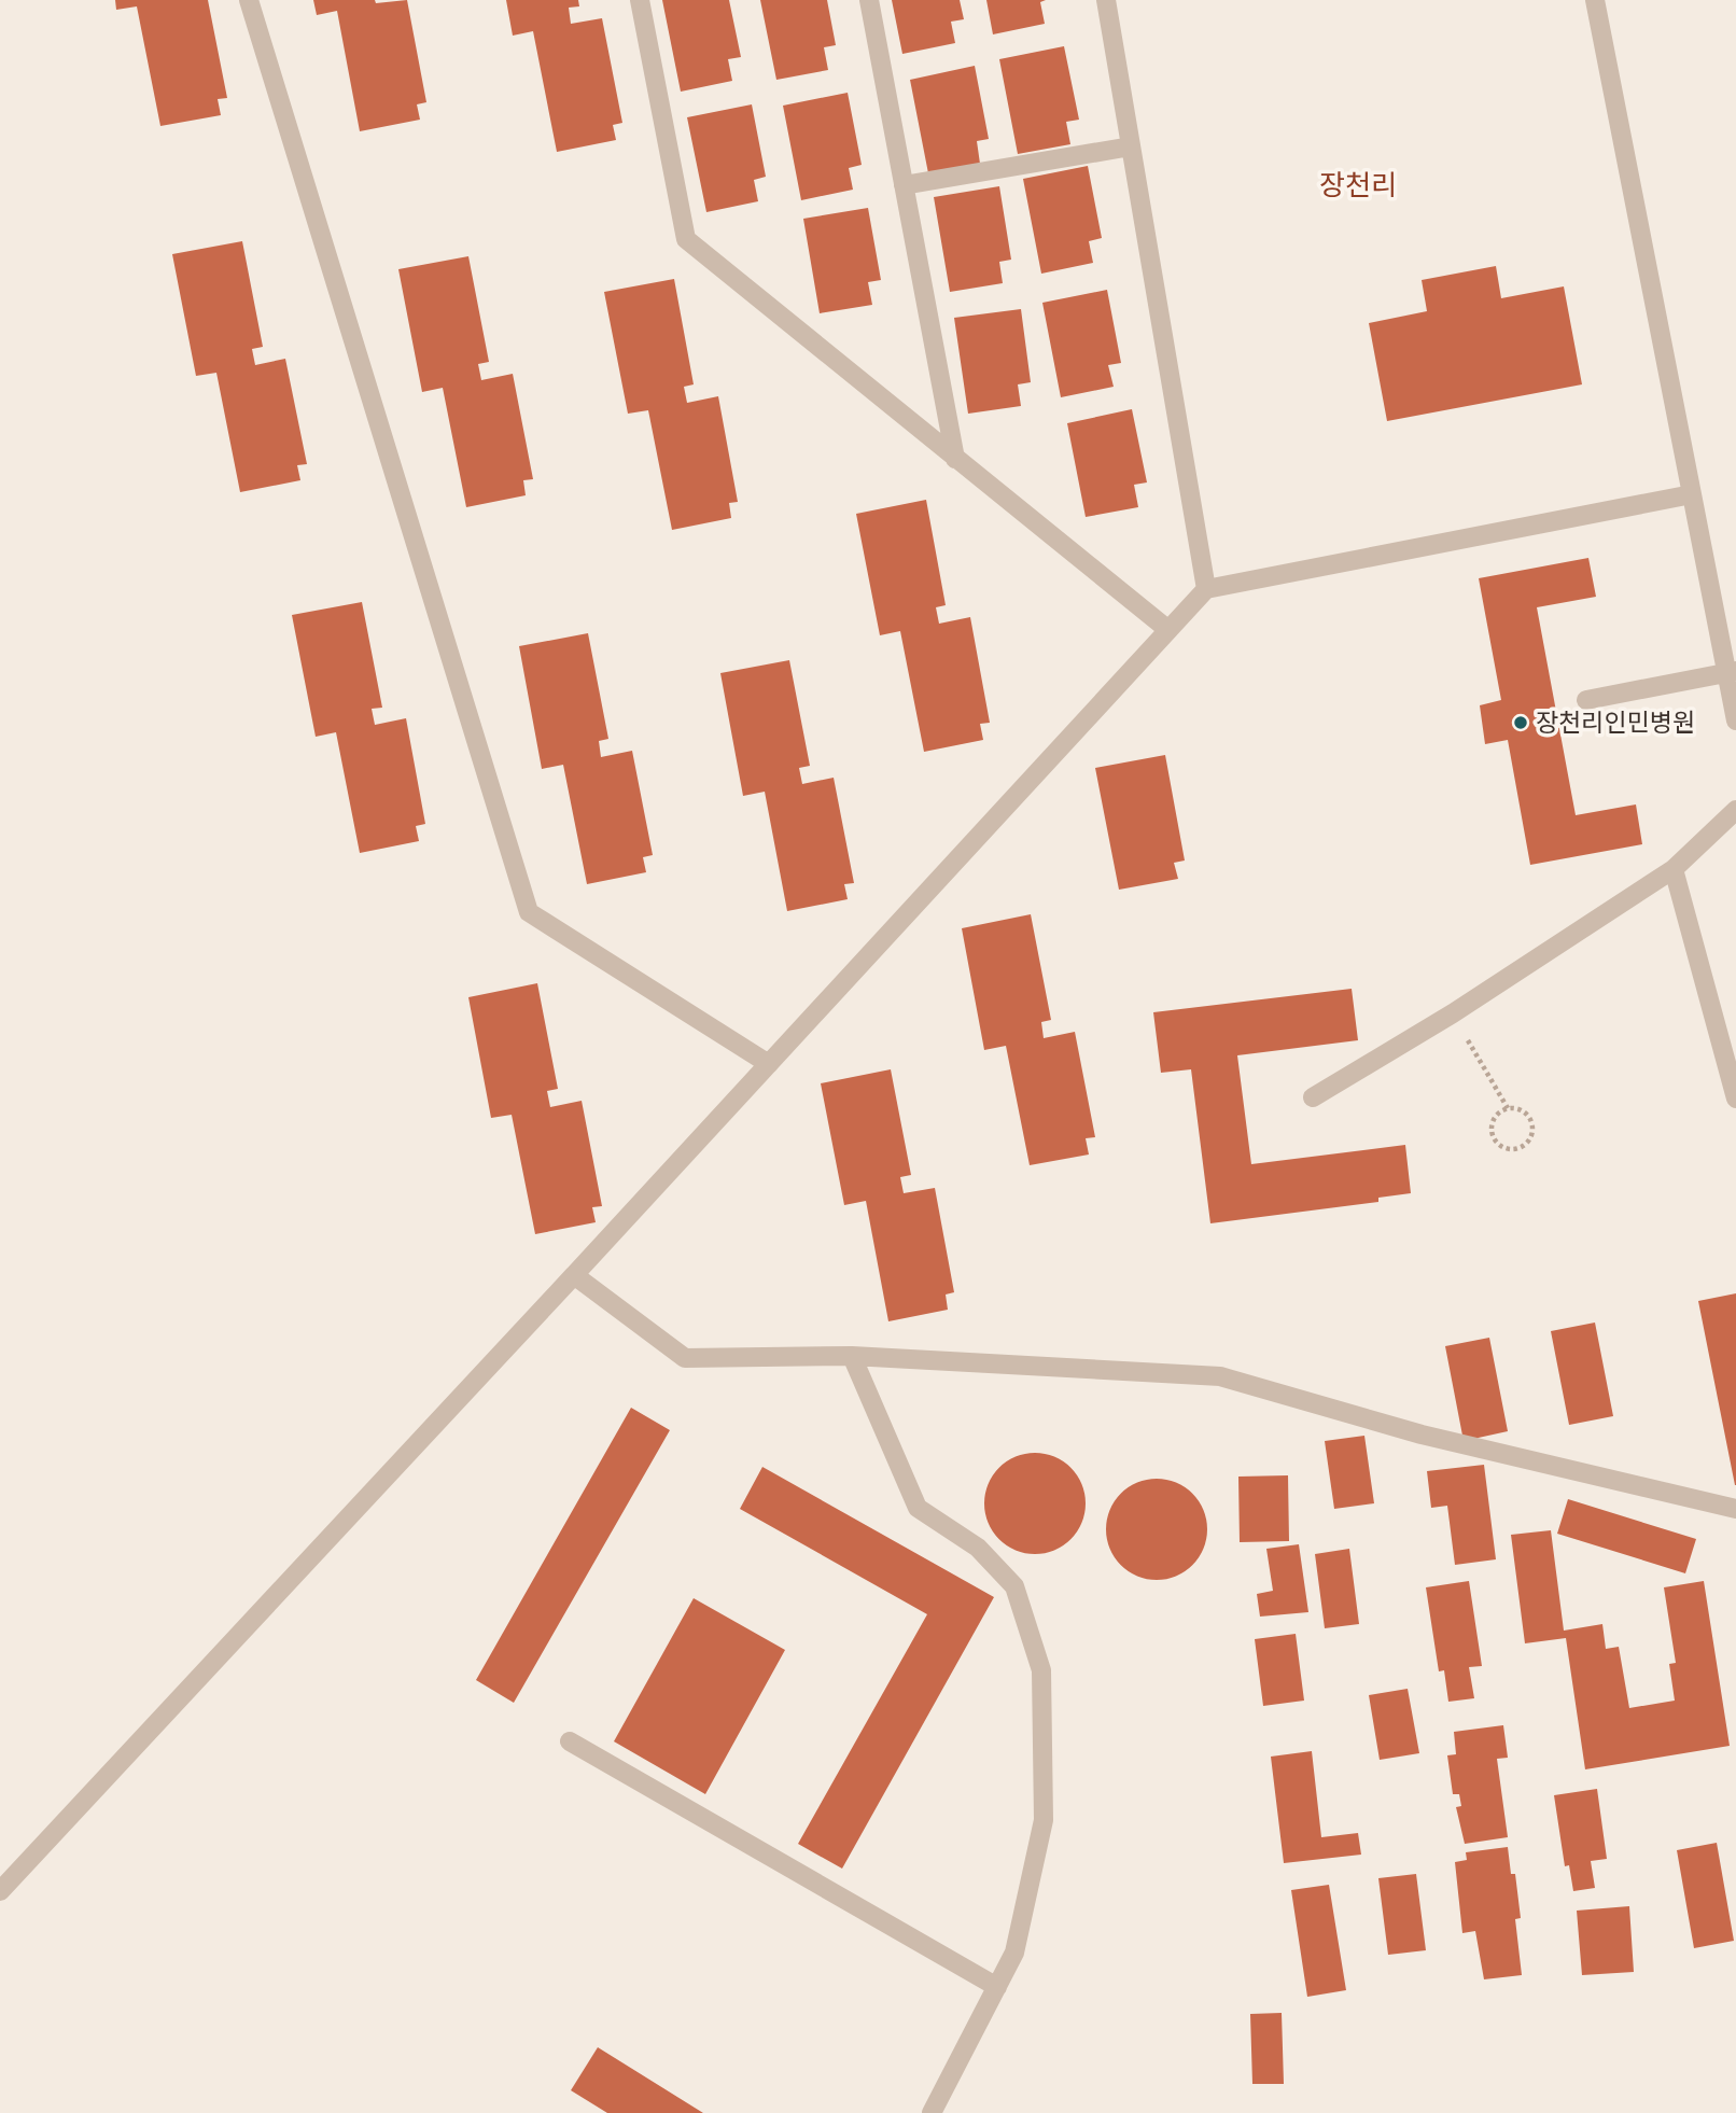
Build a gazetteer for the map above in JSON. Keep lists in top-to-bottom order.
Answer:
{
  "districts": ["장천리"],
  "places": ["장천리인민병원"]
}
